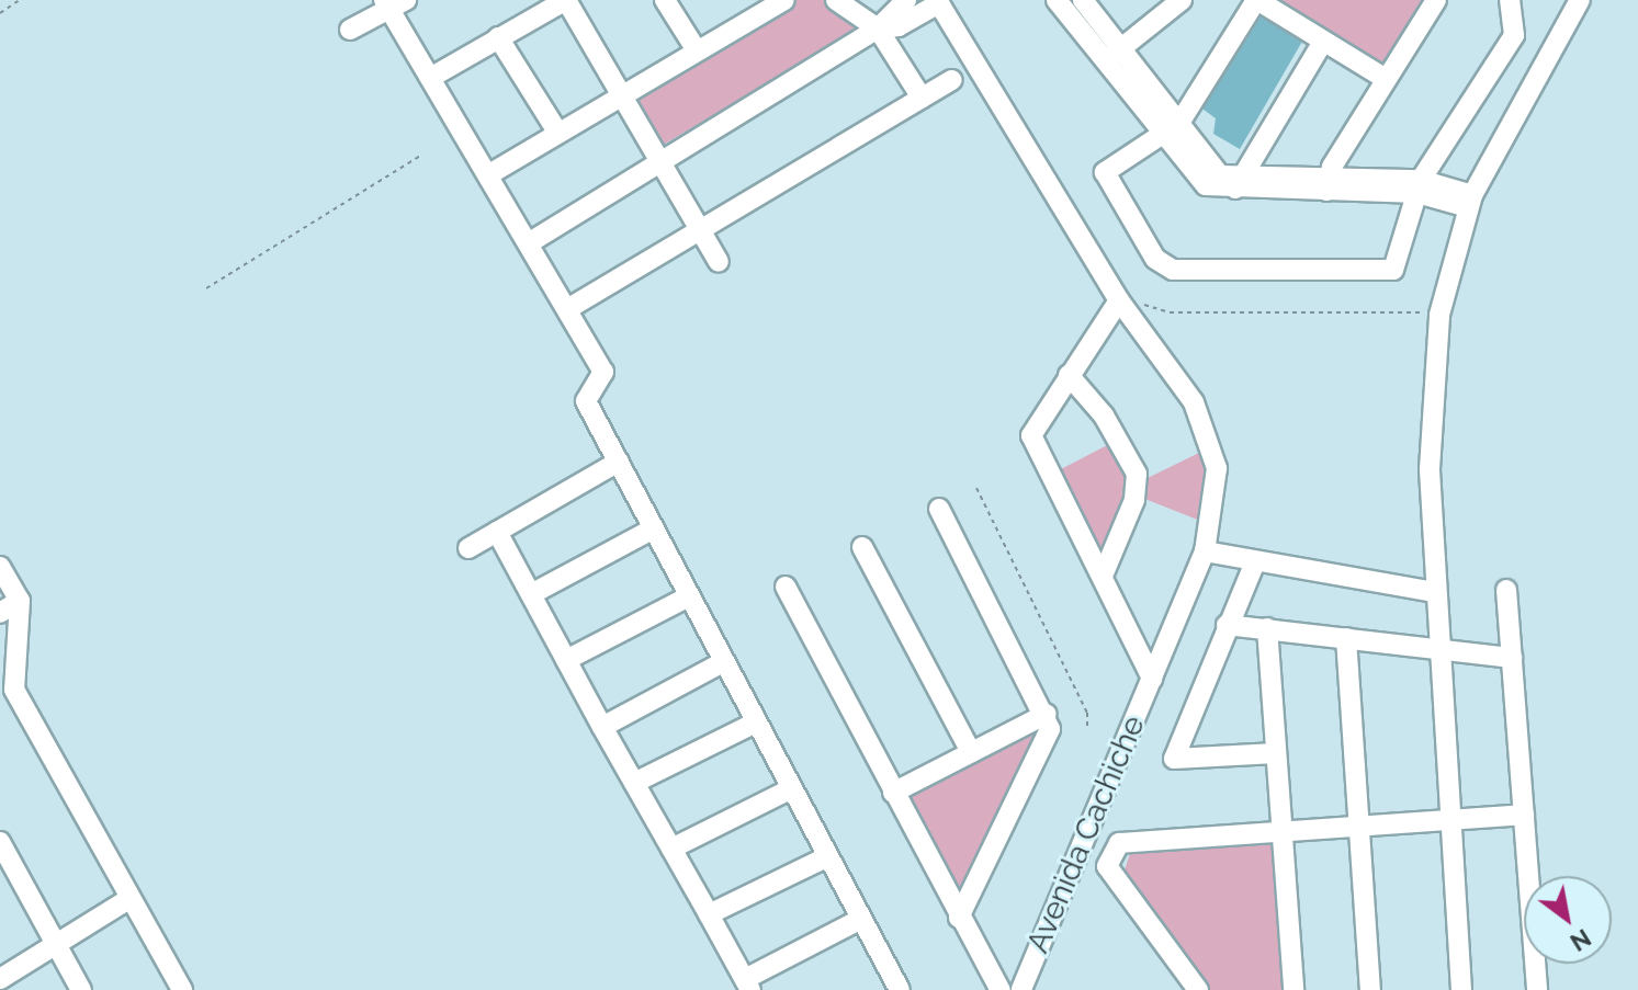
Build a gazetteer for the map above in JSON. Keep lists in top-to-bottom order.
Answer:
{
  "streets": {
    "street": ["Avenida Cachiche"]
  },
  "north": "bottom right"
}
